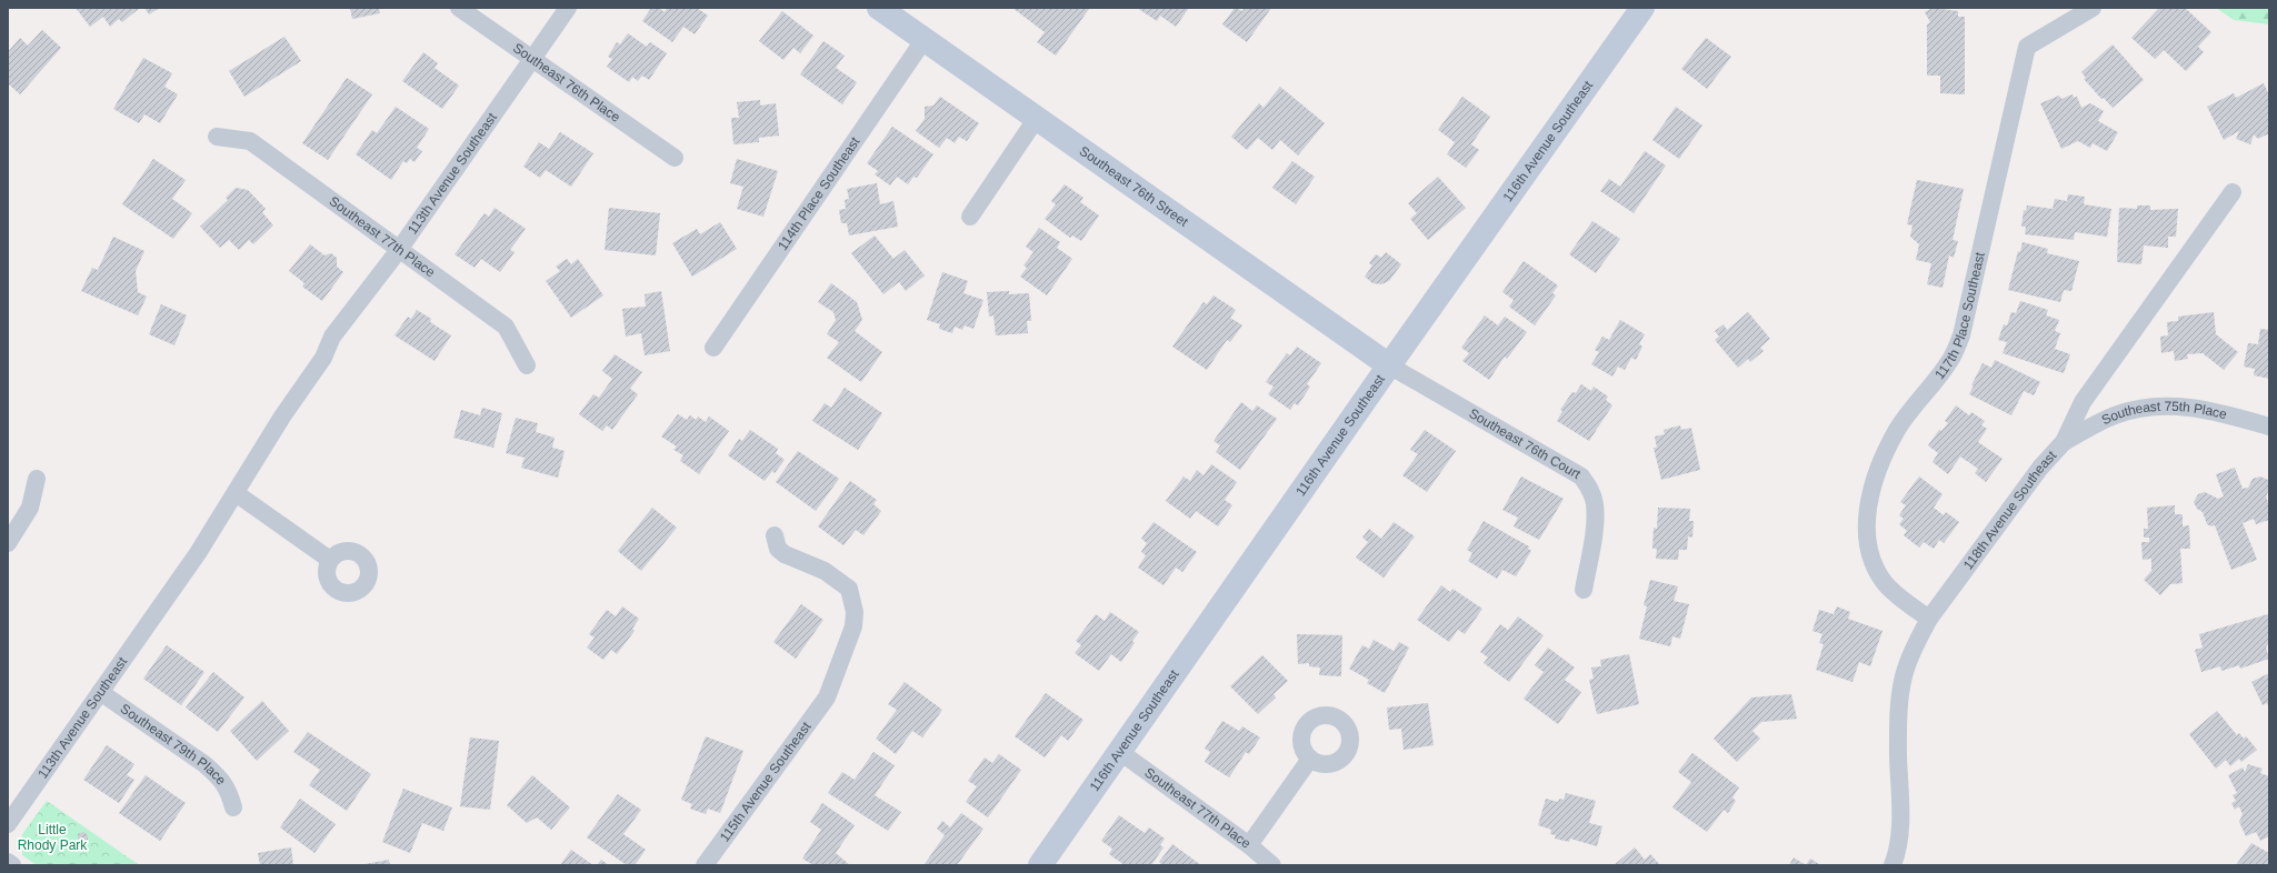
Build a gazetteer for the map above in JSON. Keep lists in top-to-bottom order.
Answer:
{
  "streets": {
    "street": [
      "Southeast 76th Place",
      "116th Avenue Southeast",
      "113th Avenue Southeast",
      "Southeast 76th Street",
      "114th Place Southeast",
      "Southeast 77th Place",
      "117th Place Southeast",
      "Southeast 75th Place",
      "Southeast 76th Court",
      "118th Avenue Southeast",
      "Southeast 79th Place",
      "115th Avenue Southeast"
    ]
  },
  "crossings": [
    ["Southeast 76th Place", "113th Avenue Southeast"],
    ["116th Avenue Southeast", "Southeast 76th Street"],
    ["116th Avenue Southeast", "Southeast 77th Place"],
    ["116th Avenue Southeast", "Southeast 76th Court"],
    ["113th Avenue Southeast", "Southeast 77th Place"],
    ["113th Avenue Southeast", "Southeast 79th Place"],
    ["Southeast 76th Street", "114th Place Southeast"],
    ["Southeast 76th Street", "Southeast 76th Court"],
    ["117th Place Southeast", "118th Avenue Southeast"],
    ["Southeast 75th Place", "118th Avenue Southeast"]
  ],
  "parks": ["Little Rhody Park"]
}
